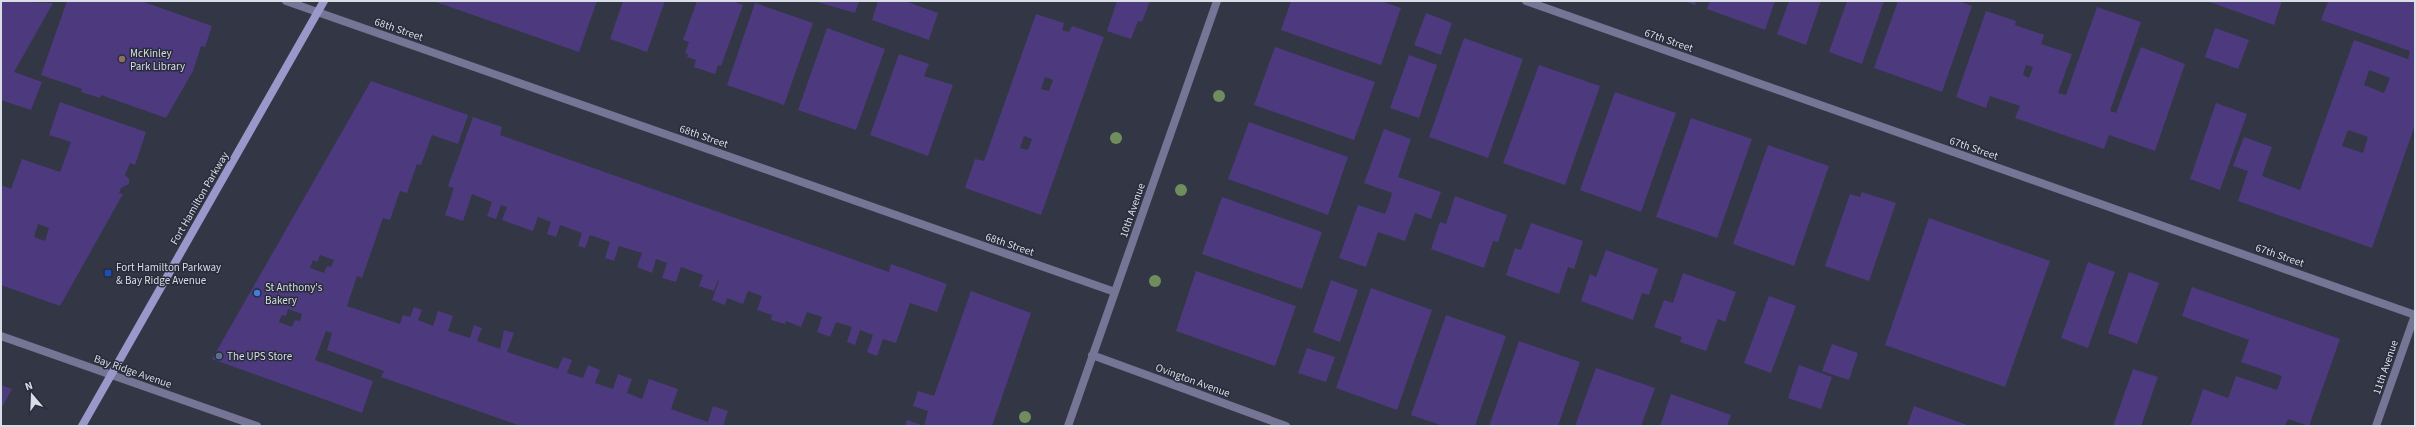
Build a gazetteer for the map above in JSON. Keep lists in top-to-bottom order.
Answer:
{
  "streets": {
    "main road": ["Fort Hamilton Parkway"],
    "street": [
      "68th Street",
      "67th Street",
      "10th Avenue",
      "11th Avenue",
      "Bay Ridge Avenue",
      "Ovington Avenue"
    ]
  },
  "crossings": [
    ["68th Street", "Fort Hamilton Parkway"],
    ["68th Street", "10th Avenue"],
    ["67th Street", "11th Avenue"],
    ["Fort Hamilton Parkway", "Bay Ridge Avenue"],
    ["10th Avenue", "Ovington Avenue"]
  ],
  "places": {
    "other": ["McKinley Park Library", "St Anthony's Bakery", "The UPS Store"],
    "transit": ["Fort Hamilton Parkway & Bay Ridge Avenue"]
  },
  "north": "top"
}
